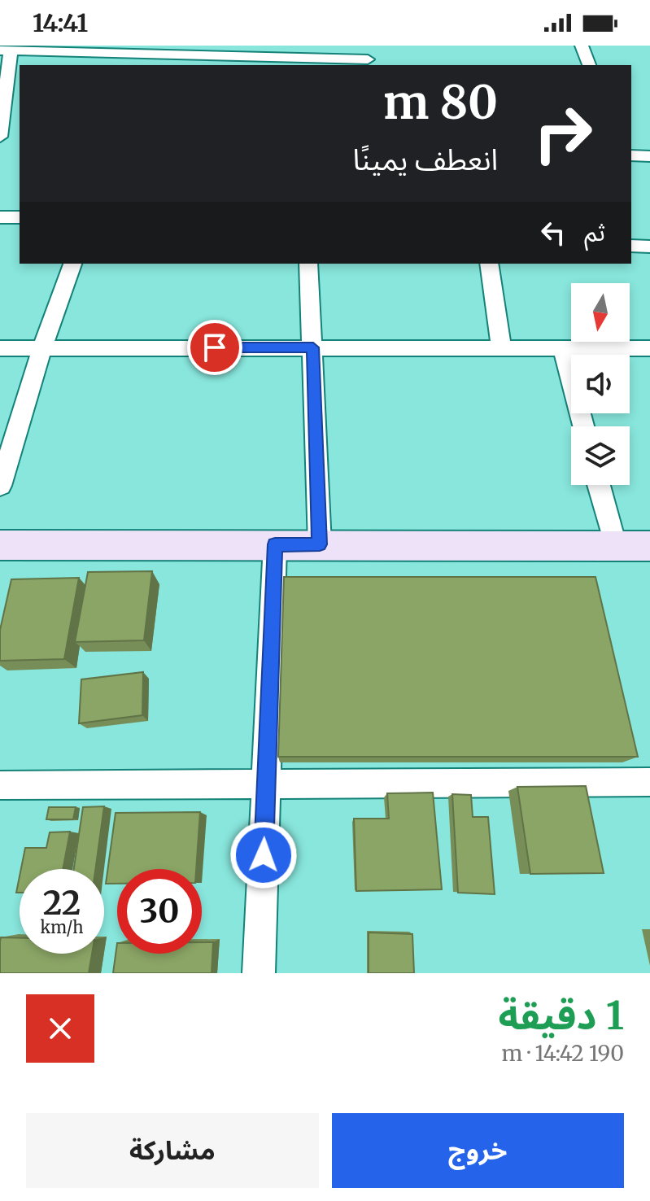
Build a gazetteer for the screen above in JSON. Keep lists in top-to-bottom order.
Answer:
{
  "north": "bottom",
  "page": {
    "status": "14:41",
    "turn": ["80 m", "انعطف يمينًا"],
    "then": "ثم",
    "speed": "22 km/h",
    "limit": "30",
    "heading": ["1 دقيقة", "190 m · 14:42"],
    "buttons": ["خروج", "مشاركة"]
  }
}
